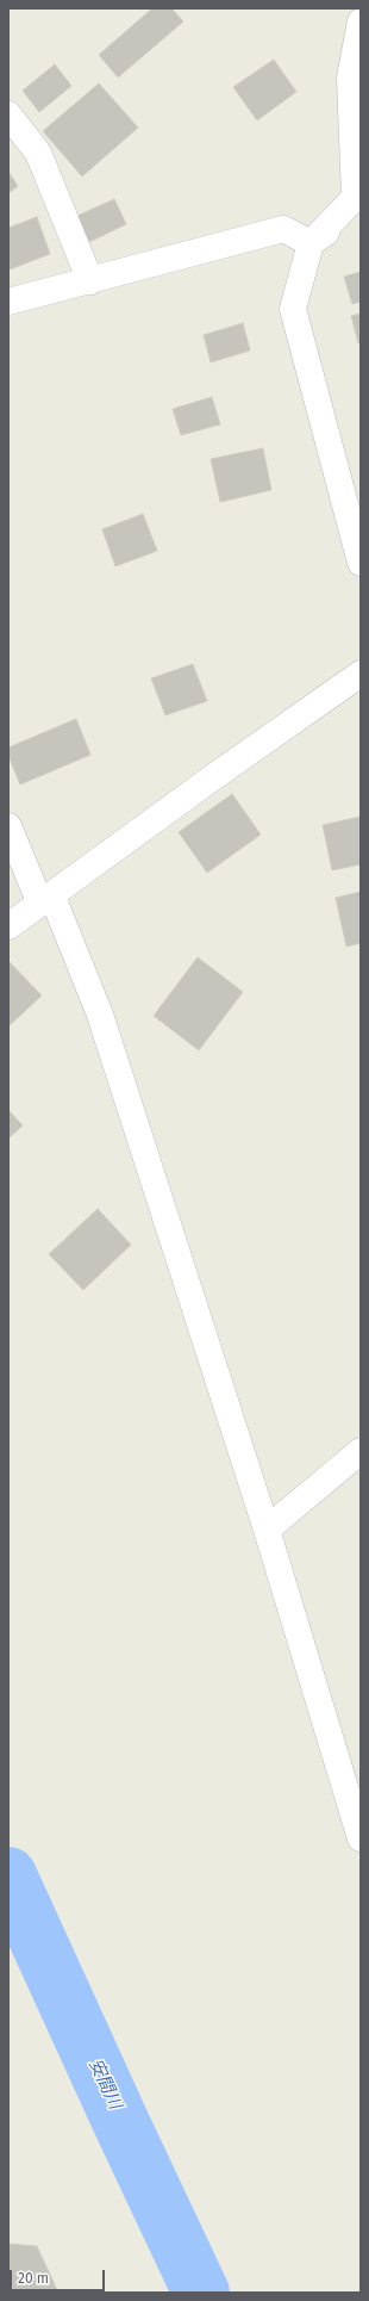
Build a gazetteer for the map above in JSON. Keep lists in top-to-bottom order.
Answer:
{
  "water": ["安間川"],
  "scale_bar": "20 m"
}
